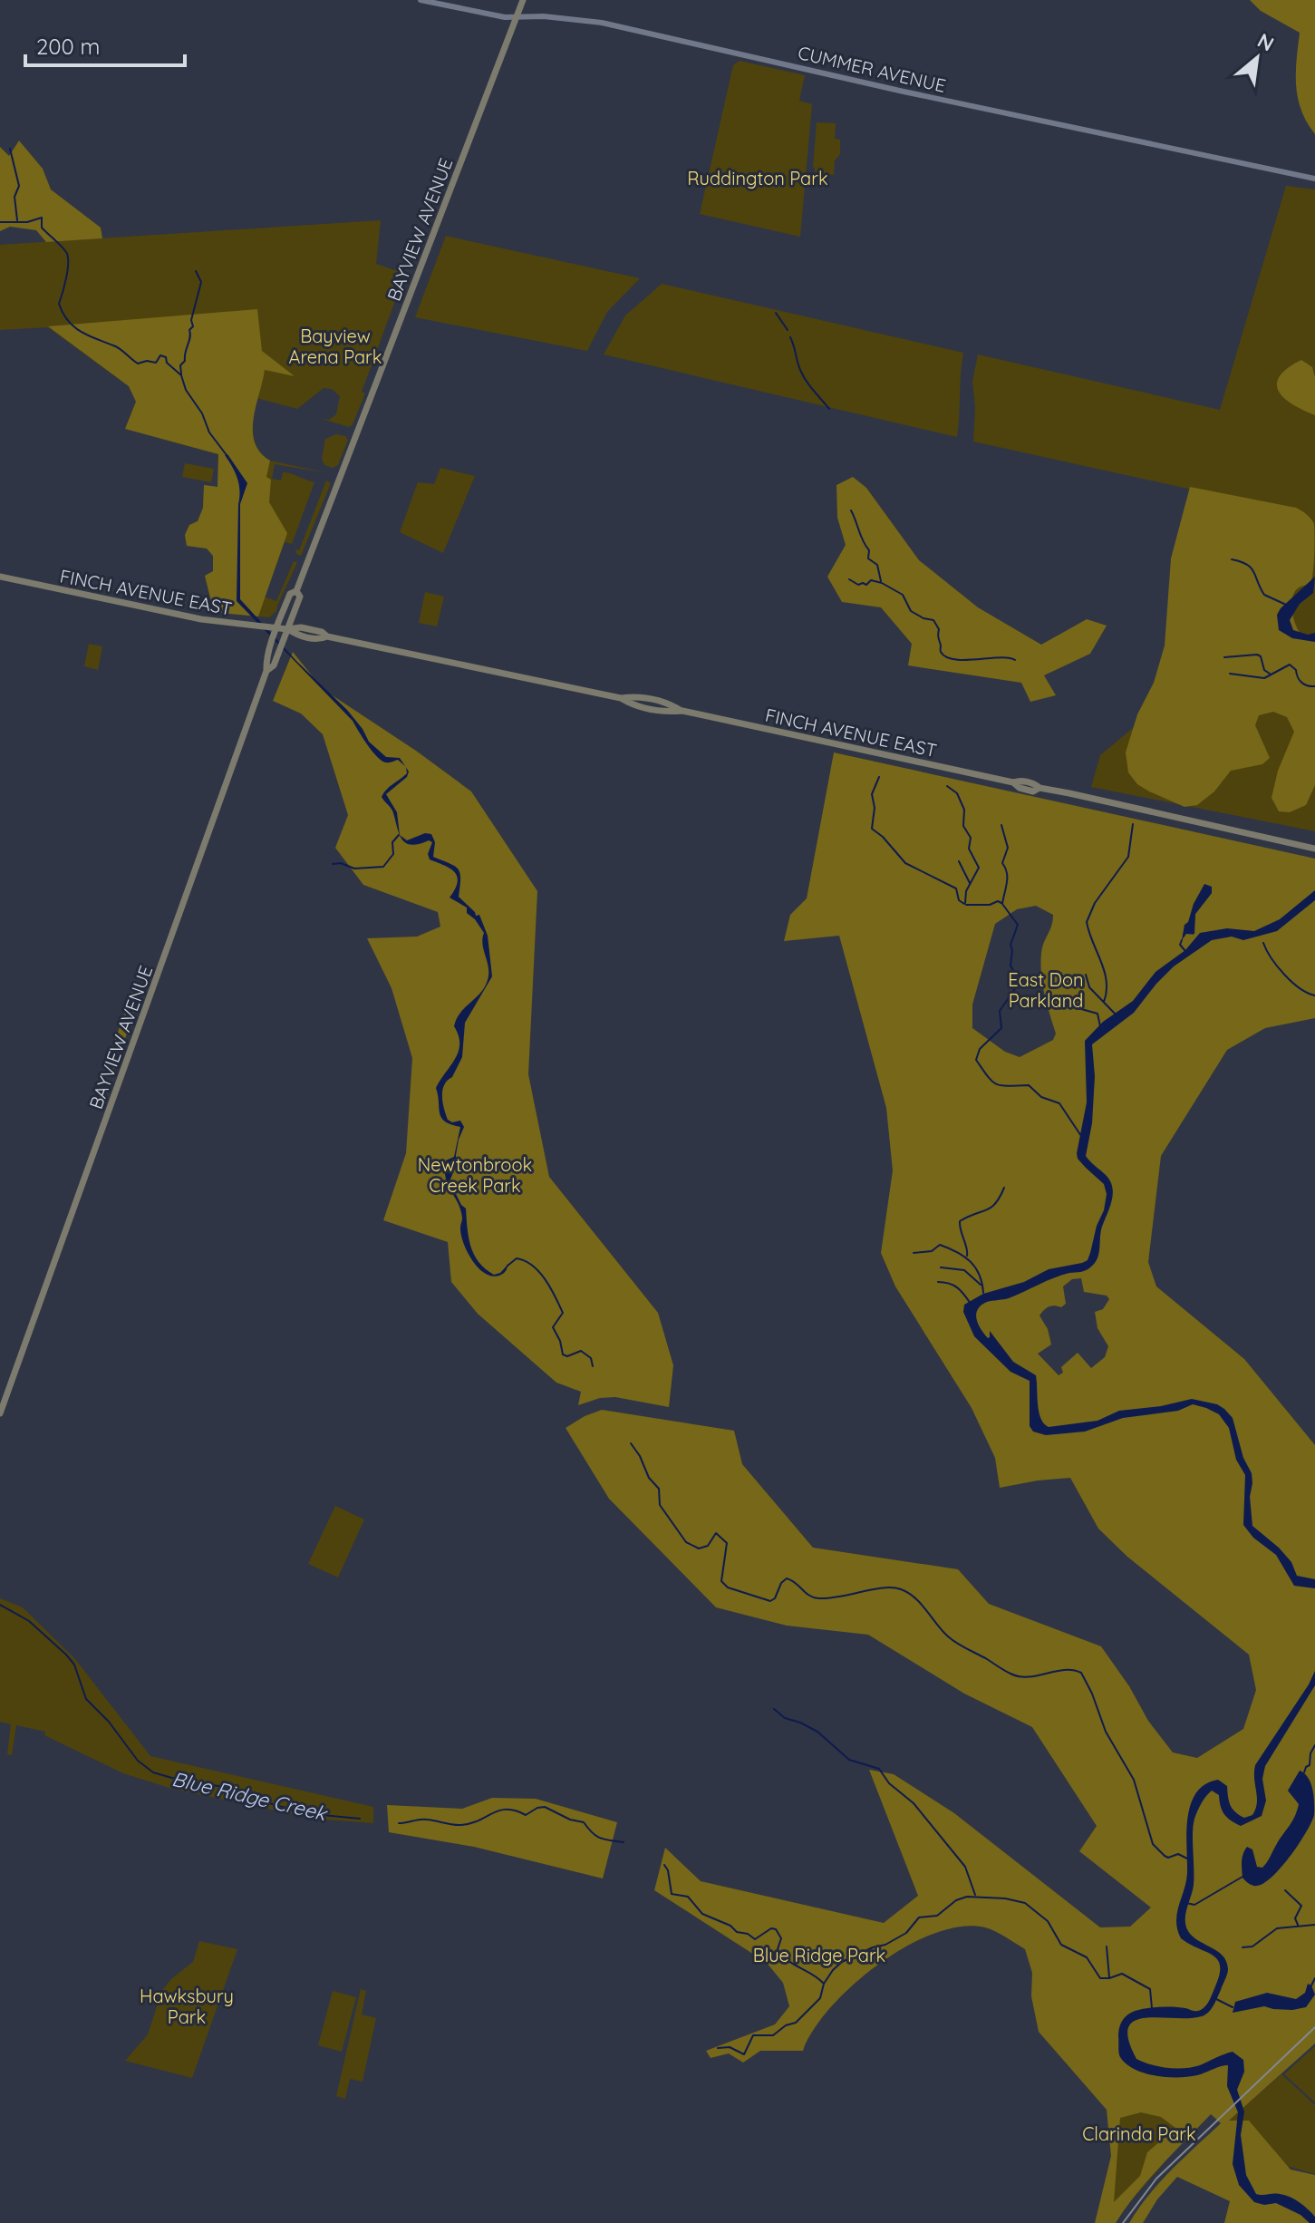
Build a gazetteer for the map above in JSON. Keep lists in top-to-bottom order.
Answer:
{
  "streets": {
    "main road": ["BAYVIEW AVENUE", "FINCH AVENUE EAST"],
    "street": ["CUMMER AVENUE"]
  },
  "crossings": [
    ["CUMMER AVENUE", "BAYVIEW AVENUE"],
    ["BAYVIEW AVENUE", "FINCH AVENUE EAST"]
  ],
  "water": ["Blue Ridge Creek"],
  "parks": [
    "Ruddington Park",
    "Bayview Arena Park",
    "East Don Parkland",
    "Newtonbrook Creek Park",
    "Blue Ridge Park",
    "Hawksbury Park",
    "Clarinda Park"
  ],
  "scale_bar": "200 m",
  "north": "top right"
}
